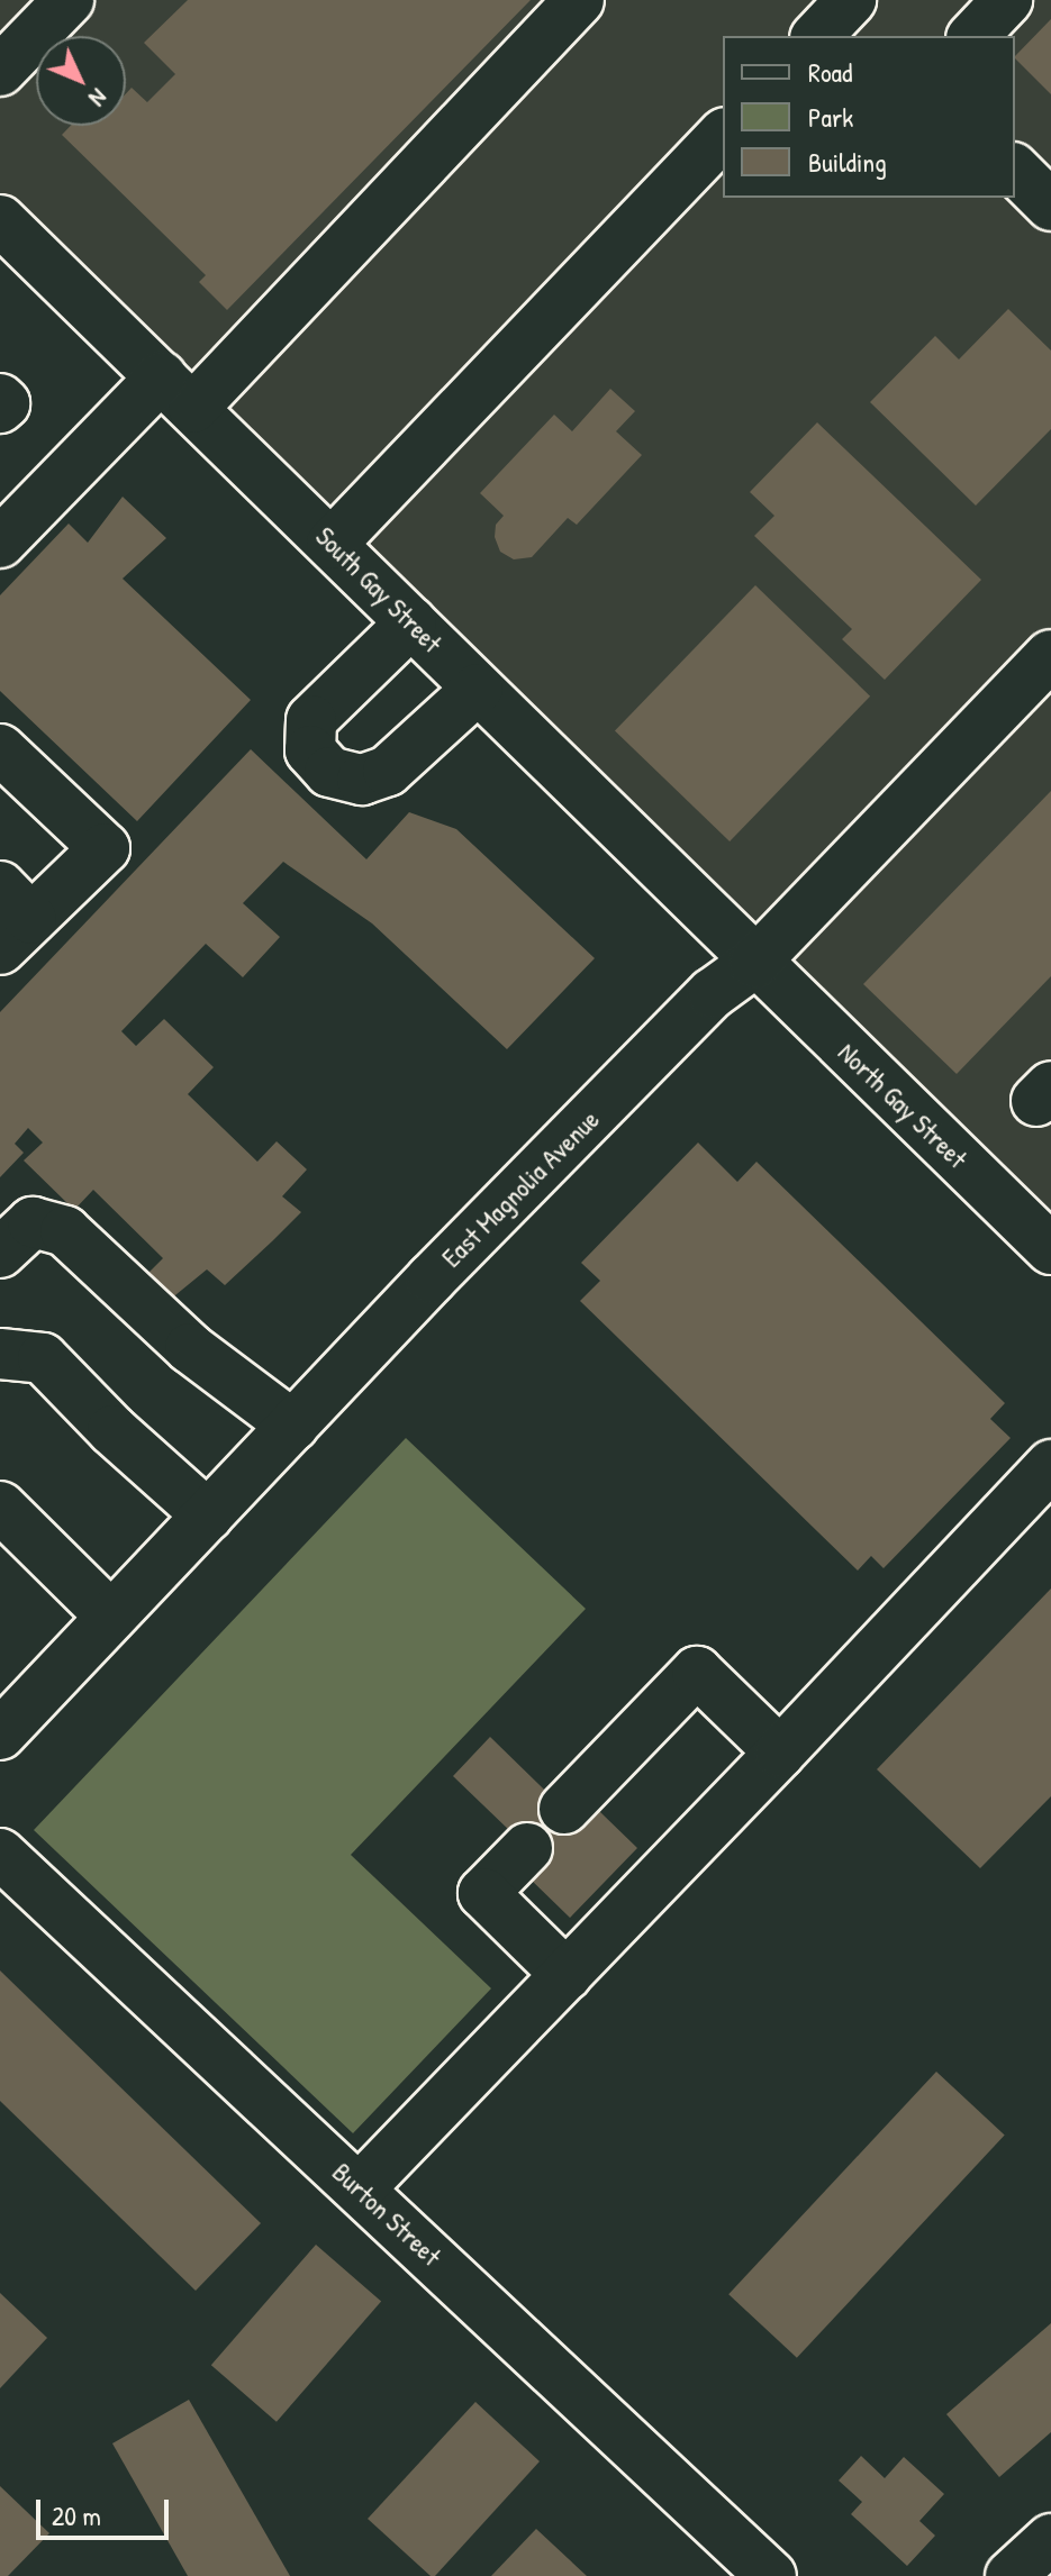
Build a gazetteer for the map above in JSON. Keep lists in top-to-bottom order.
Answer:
{
  "streets": {
    "street": [
      "South Gay Street",
      "North Gay Street",
      "East Magnolia Avenue",
      "Burton Street"
    ]
  },
  "crossings": [
    ["South Gay Street", "North Gay Street"],
    ["South Gay Street", "East Magnolia Avenue"],
    ["North Gay Street", "East Magnolia Avenue"]
  ],
  "legend": ["Road", "Park", "Building"],
  "scale_bar": "20 m",
  "north": "bottom right"
}
